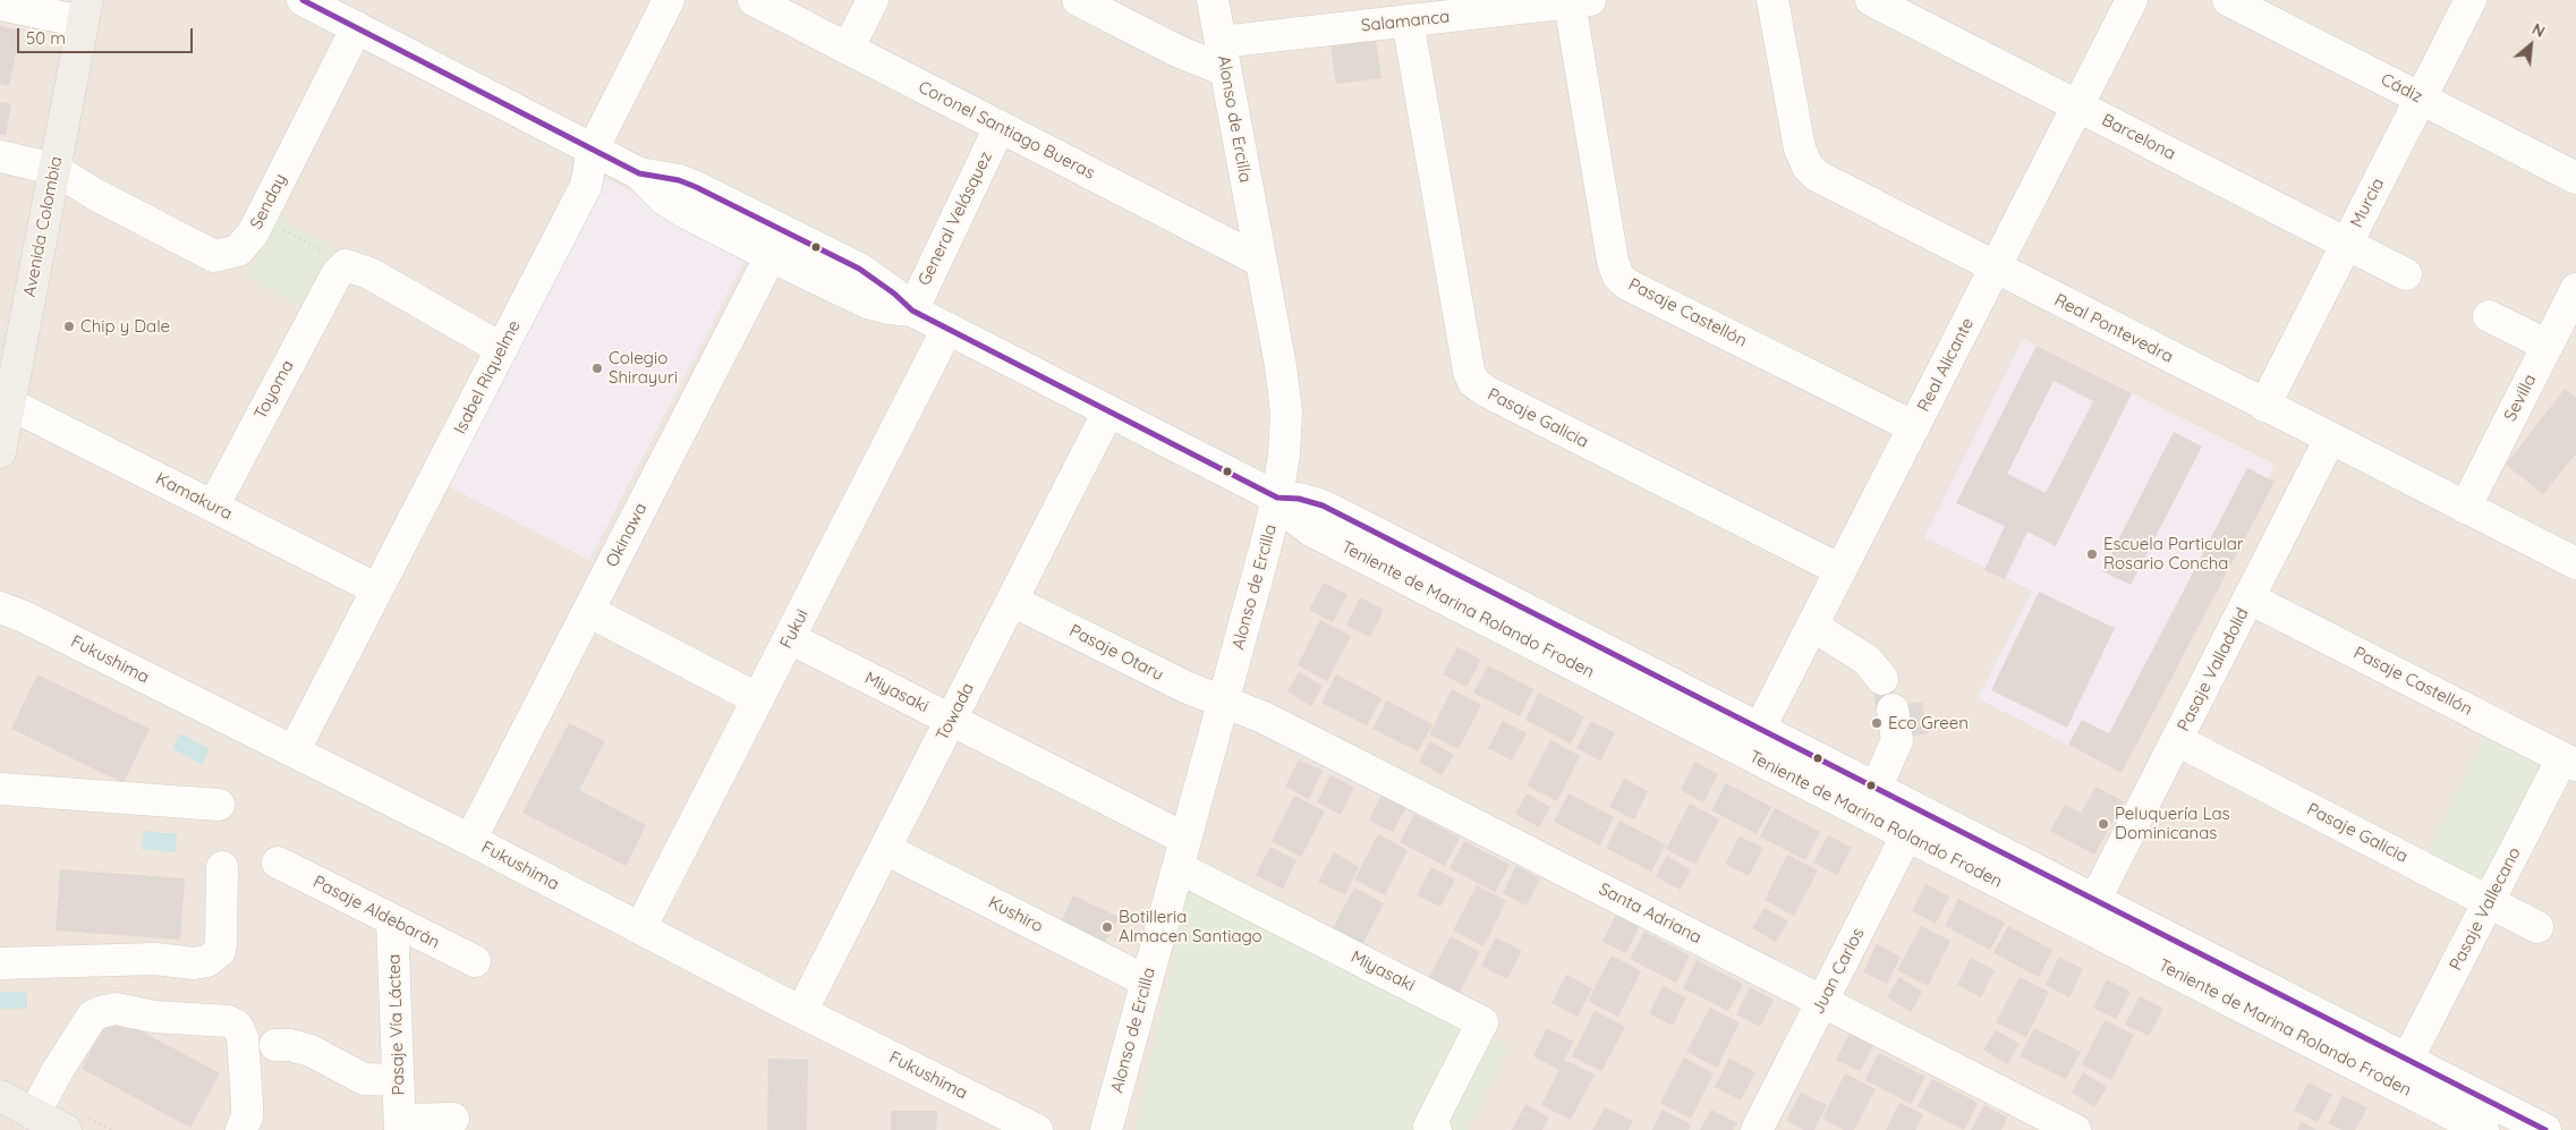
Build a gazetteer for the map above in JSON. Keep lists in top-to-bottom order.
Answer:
{
  "streets": {
    "main road": ["Avenida Colombia"],
    "street": [
      "Salamanca",
      "Cádiz",
      "Alonso de Ercilla",
      "Coronel Santiago Bueras",
      "Barcelona",
      "Senday",
      "Murcia",
      "General Velásquez",
      "Pasaje Castellón",
      "Real Pontevedra",
      "Real Alicante",
      "Isabel Riquelme",
      "Toyoma",
      "Sevilla",
      "Pasaje Galicia",
      "Kamakura",
      "Okinawa",
      "Teniente de Marina Rolando Froden",
      "Fukui",
      "Pasaje Otaru",
      "Fukushima",
      "Pasaje Valladolid",
      "Miyasaki",
      "Towada",
      "Pasaje Vallecano",
      "Pasaje Aldebarán",
      "Santa Adriana",
      "Kushiro",
      "Juan Carlos",
      "Pasaje Vía Láctea"
    ]
  },
  "crossings": [
    ["Salamanca", "Alonso de Ercilla"],
    ["Salamanca", "Pasaje Castellón"],
    ["Salamanca", "Pasaje Galicia"],
    ["Cádiz", "Murcia"],
    ["Alonso de Ercilla", "Coronel Santiago Bueras"],
    ["Alonso de Ercilla", "Teniente de Marina Rolando Froden"],
    ["Alonso de Ercilla", "Pasaje Otaru"],
    ["Alonso de Ercilla", "Miyasaki"],
    ["Alonso de Ercilla", "Santa Adriana"],
    ["Alonso de Ercilla", "Kushiro"],
    ["Coronel Santiago Bueras", "General Velásquez"],
    ["Barcelona", "Murcia"],
    ["Barcelona", "Real Alicante"],
    ["Senday", "Avenida Colombia"],
    ["Senday", "Teniente de Marina Rolando Froden"],
    ["Murcia", "Real Pontevedra"],
    ["General Velásquez", "Teniente de Marina Rolando Froden"],
    ["Avenida Colombia", "Kamakura"],
    ["Pasaje Castellón", "Real Alicante"],
    ["Pasaje Castellón", "Pasaje Valladolid"],
    ["Pasaje Castellón", "Pasaje Vallecano"],
    ["Real Pontevedra", "Real Alicante"],
    ["Real Pontevedra", "Sevilla"],
    ["Real Pontevedra", "Pasaje Valladolid"],
    ["Real Alicante", "Pasaje Galicia"],
    ["Real Alicante", "Teniente de Marina Rolando Froden"],
    ["Isabel Riquelme", "Kamakura"],
    ["Isabel Riquelme", "Teniente de Marina Rolando Froden"],
    ["Isabel Riquelme", "Fukushima"],
    ["Toyoma", "Kamakura"],
    ["Pasaje Galicia", "Pasaje Valladolid"],
    ["Pasaje Galicia", "Pasaje Vallecano"],
    ["Okinawa", "Teniente de Marina Rolando Froden"],
    ["Okinawa", "Fukushima"],
    ["Teniente de Marina Rolando Froden", "Fukui"],
    ["Teniente de Marina Rolando Froden", "Pasaje Valladolid"],
    ["Teniente de Marina Rolando Froden", "Towada"],
    ["Teniente de Marina Rolando Froden", "Pasaje Vallecano"],
    ["Teniente de Marina Rolando Froden", "Juan Carlos"],
    ["Fukui", "Fukushima"],
    ["Fukui", "Miyasaki"],
    ["Pasaje Otaru", "Towada"],
    ["Pasaje Otaru", "Santa Adriana"],
    ["Fukushima", "Towada"],
    ["Miyasaki", "Towada"],
    ["Towada", "Kushiro"],
    ["Pasaje Aldebarán", "Pasaje Vía Láctea"],
    ["Santa Adriana", "Juan Carlos"]
  ],
  "places": [
    "Chip y Dale",
    "Colegio Shirayuri",
    "Escuela Particular Rosario Concha",
    "Eco Green",
    "Peluquería Las Dominicanas",
    "Botilleria Almacen Santiago"
  ],
  "scale_bar": "50 m",
  "north": "top right"
}
